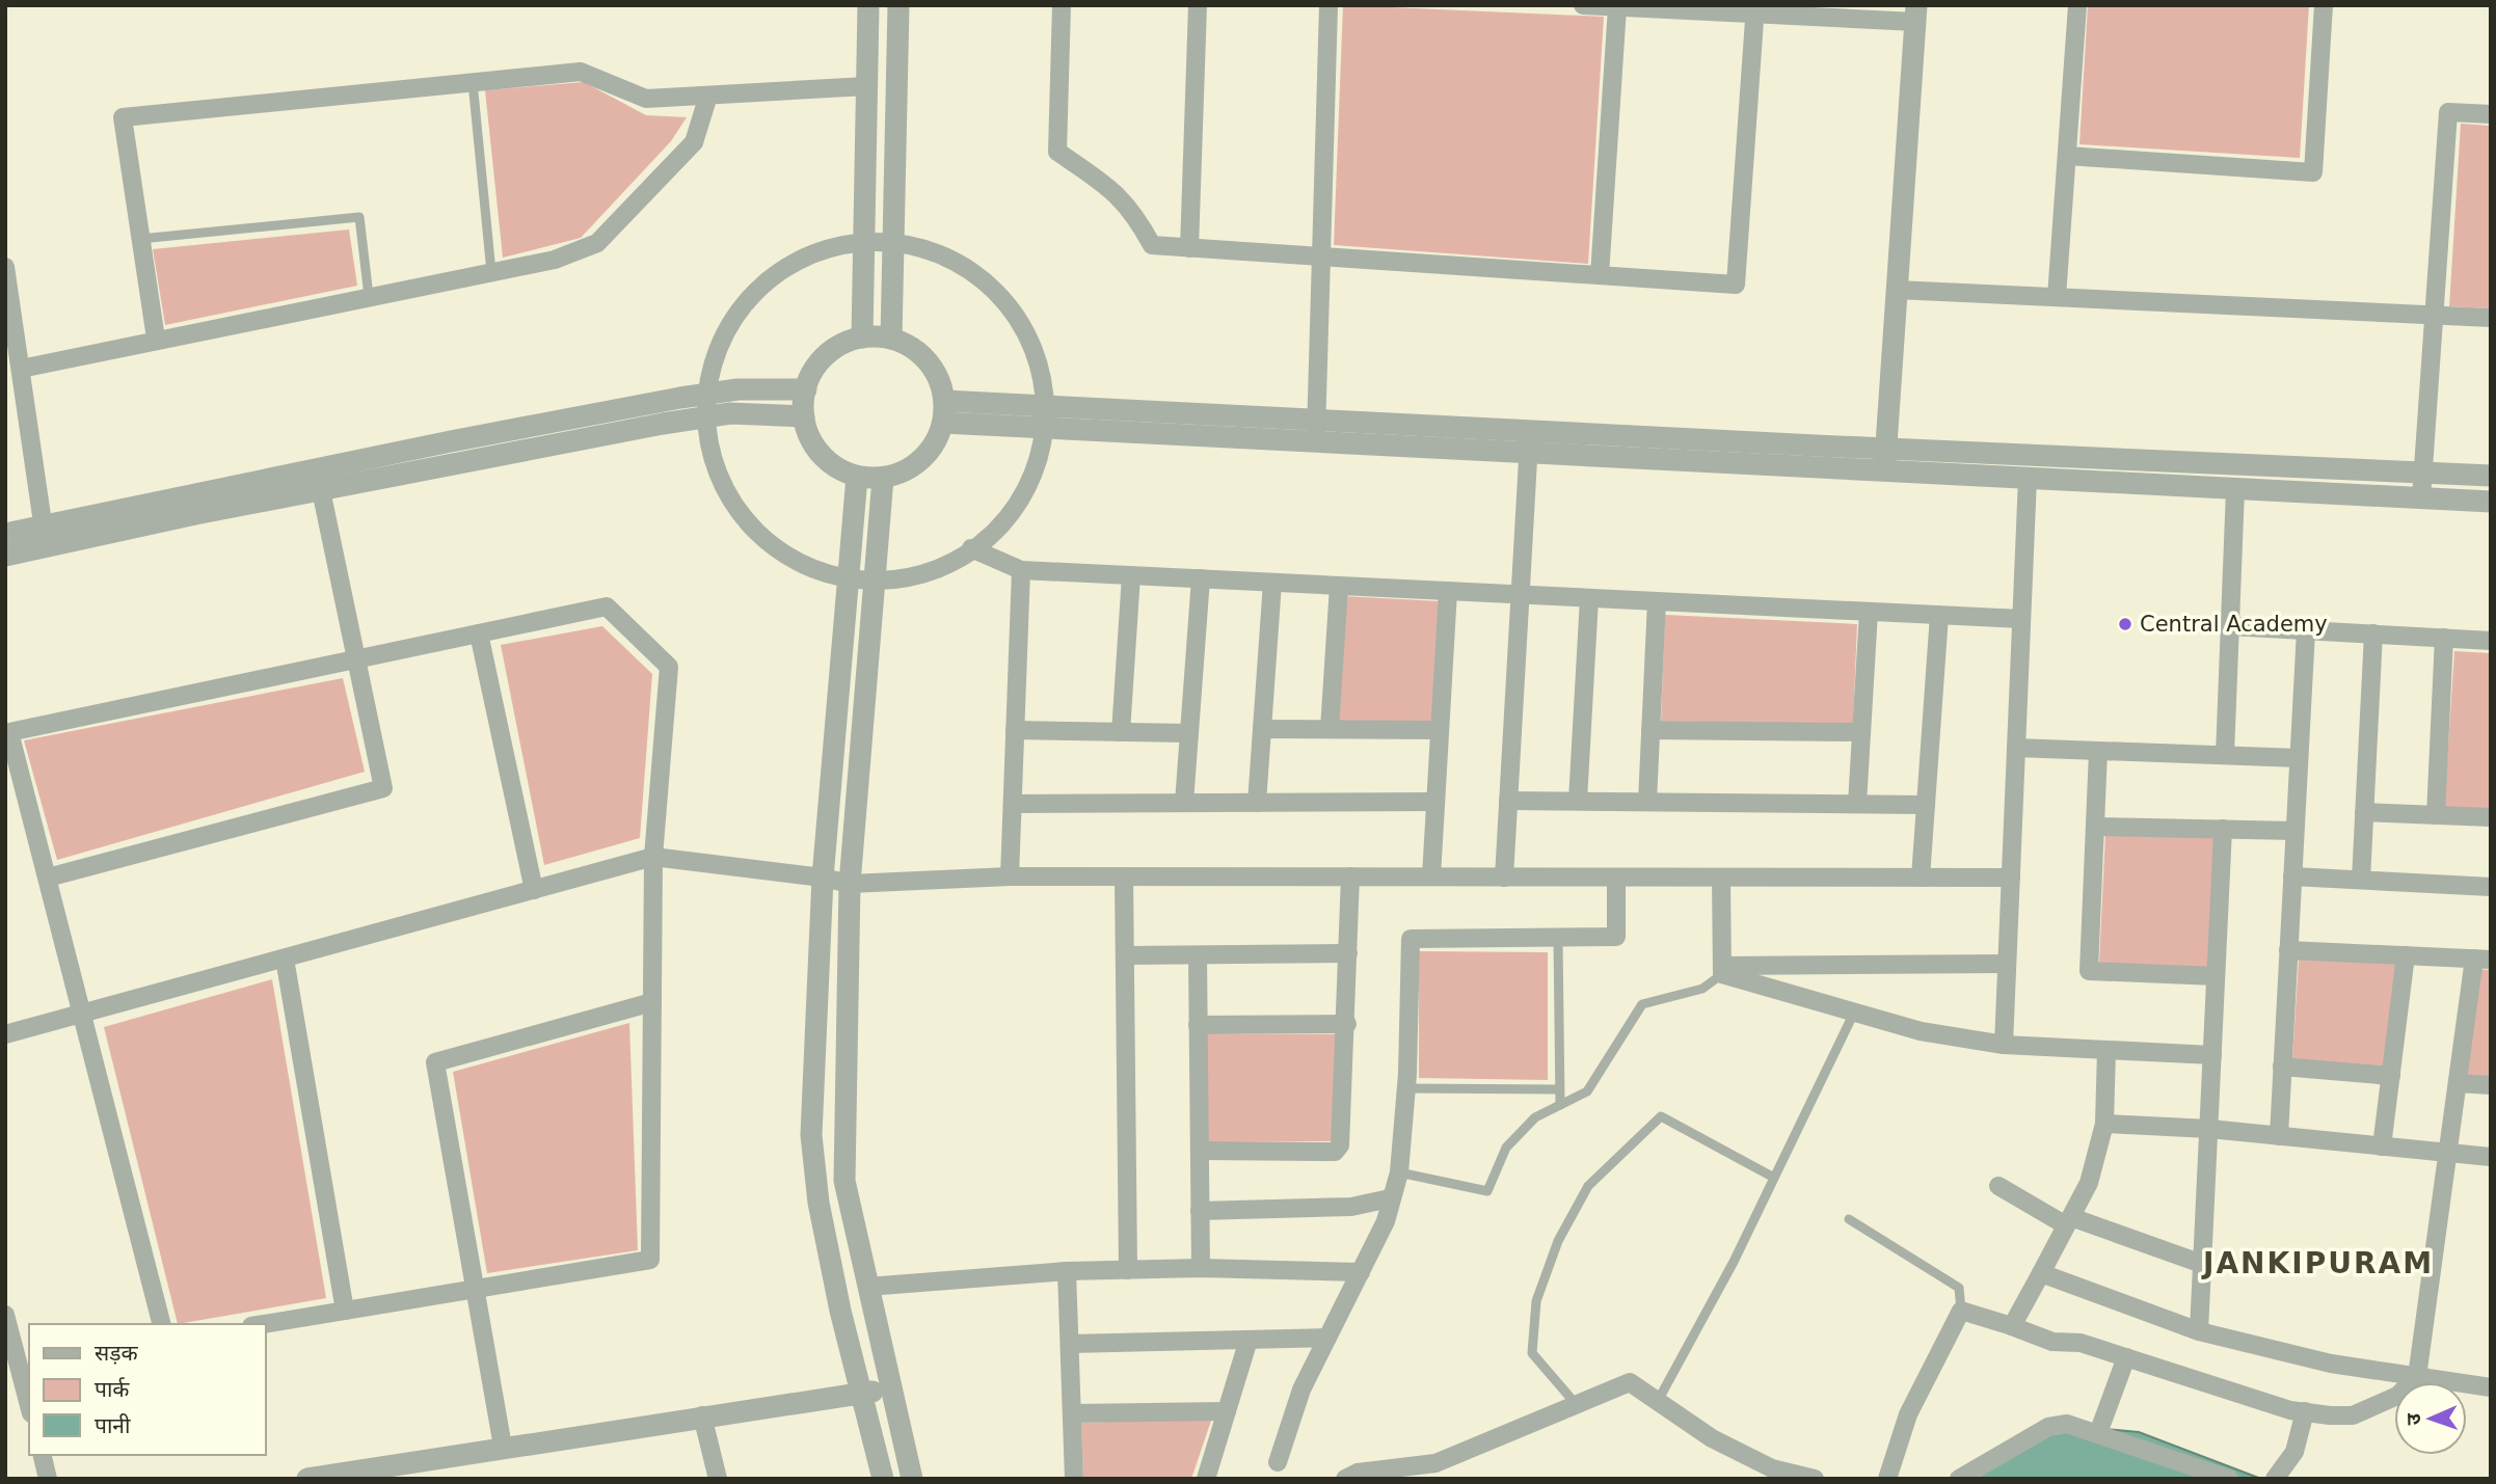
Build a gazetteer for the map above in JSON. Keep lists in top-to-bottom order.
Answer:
{
  "districts": ["JANKIPURAM"],
  "places": ["Central Academy"],
  "legend": ["सड़क", "पार्क", "पानी"],
  "north": "left"
}
